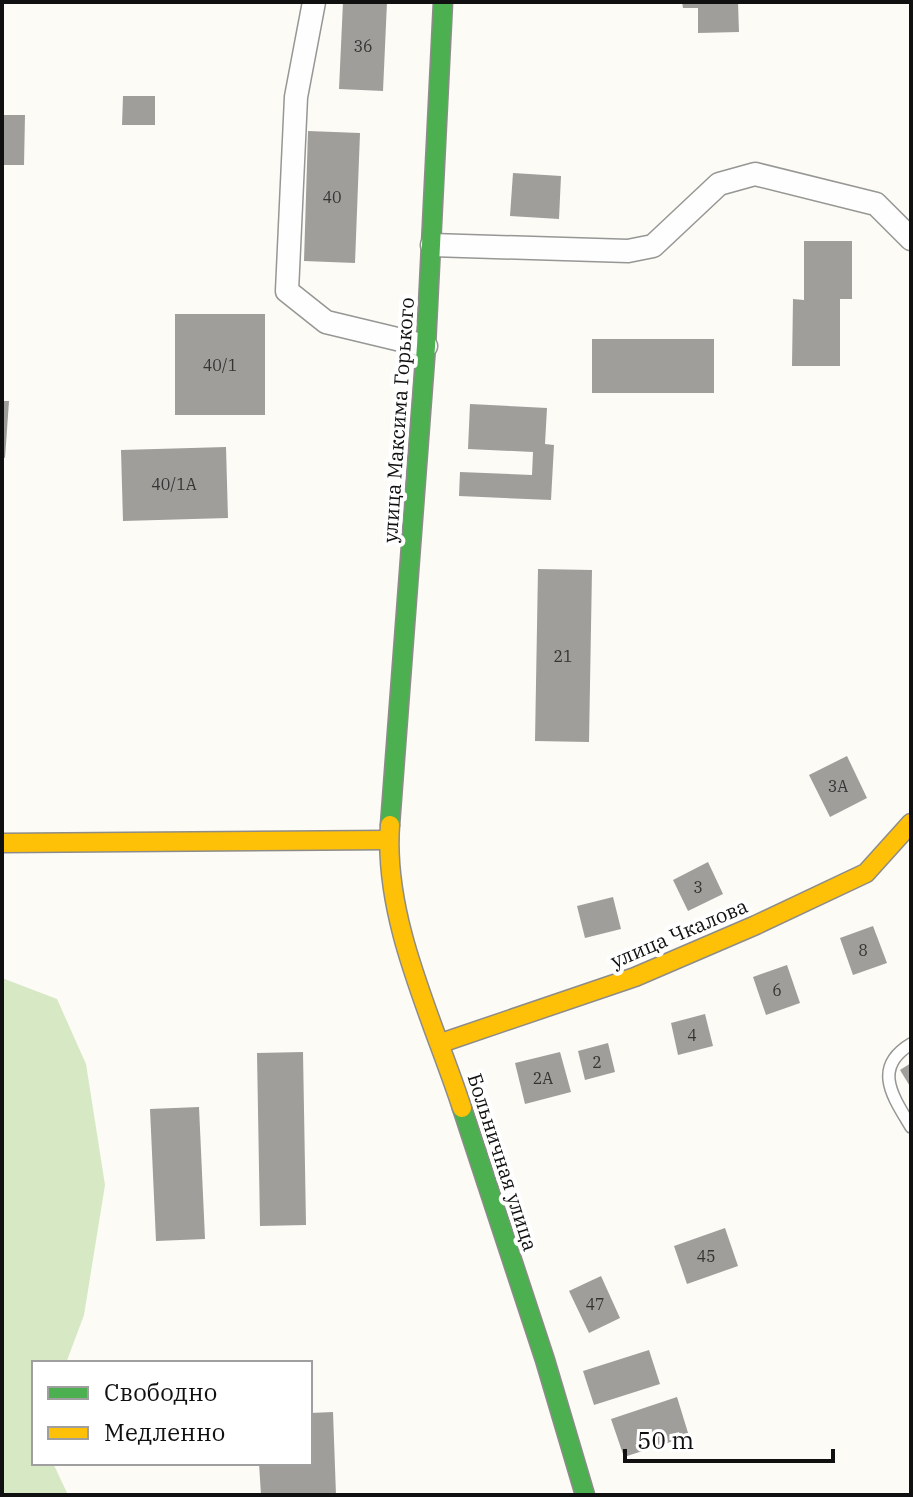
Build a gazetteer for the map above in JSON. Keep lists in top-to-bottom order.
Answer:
{
  "streets": {
    "street": ["улица Максима Горького", "улица Чкалова", "Больничная улица"]
  },
  "crossings": [
    ["улица Максима Горького", "Больничная улица"],
    ["улица Чкалова", "Больничная улица"]
  ],
  "house_numbers": [
    "36",
    "40",
    "40/1",
    "40/1А",
    "21",
    "3А",
    "3",
    "8",
    "6",
    "4",
    "2",
    "2А",
    "45",
    "47"
  ],
  "legend": ["Свободно", "Медленно"],
  "scale_bar": "50 m"
}
